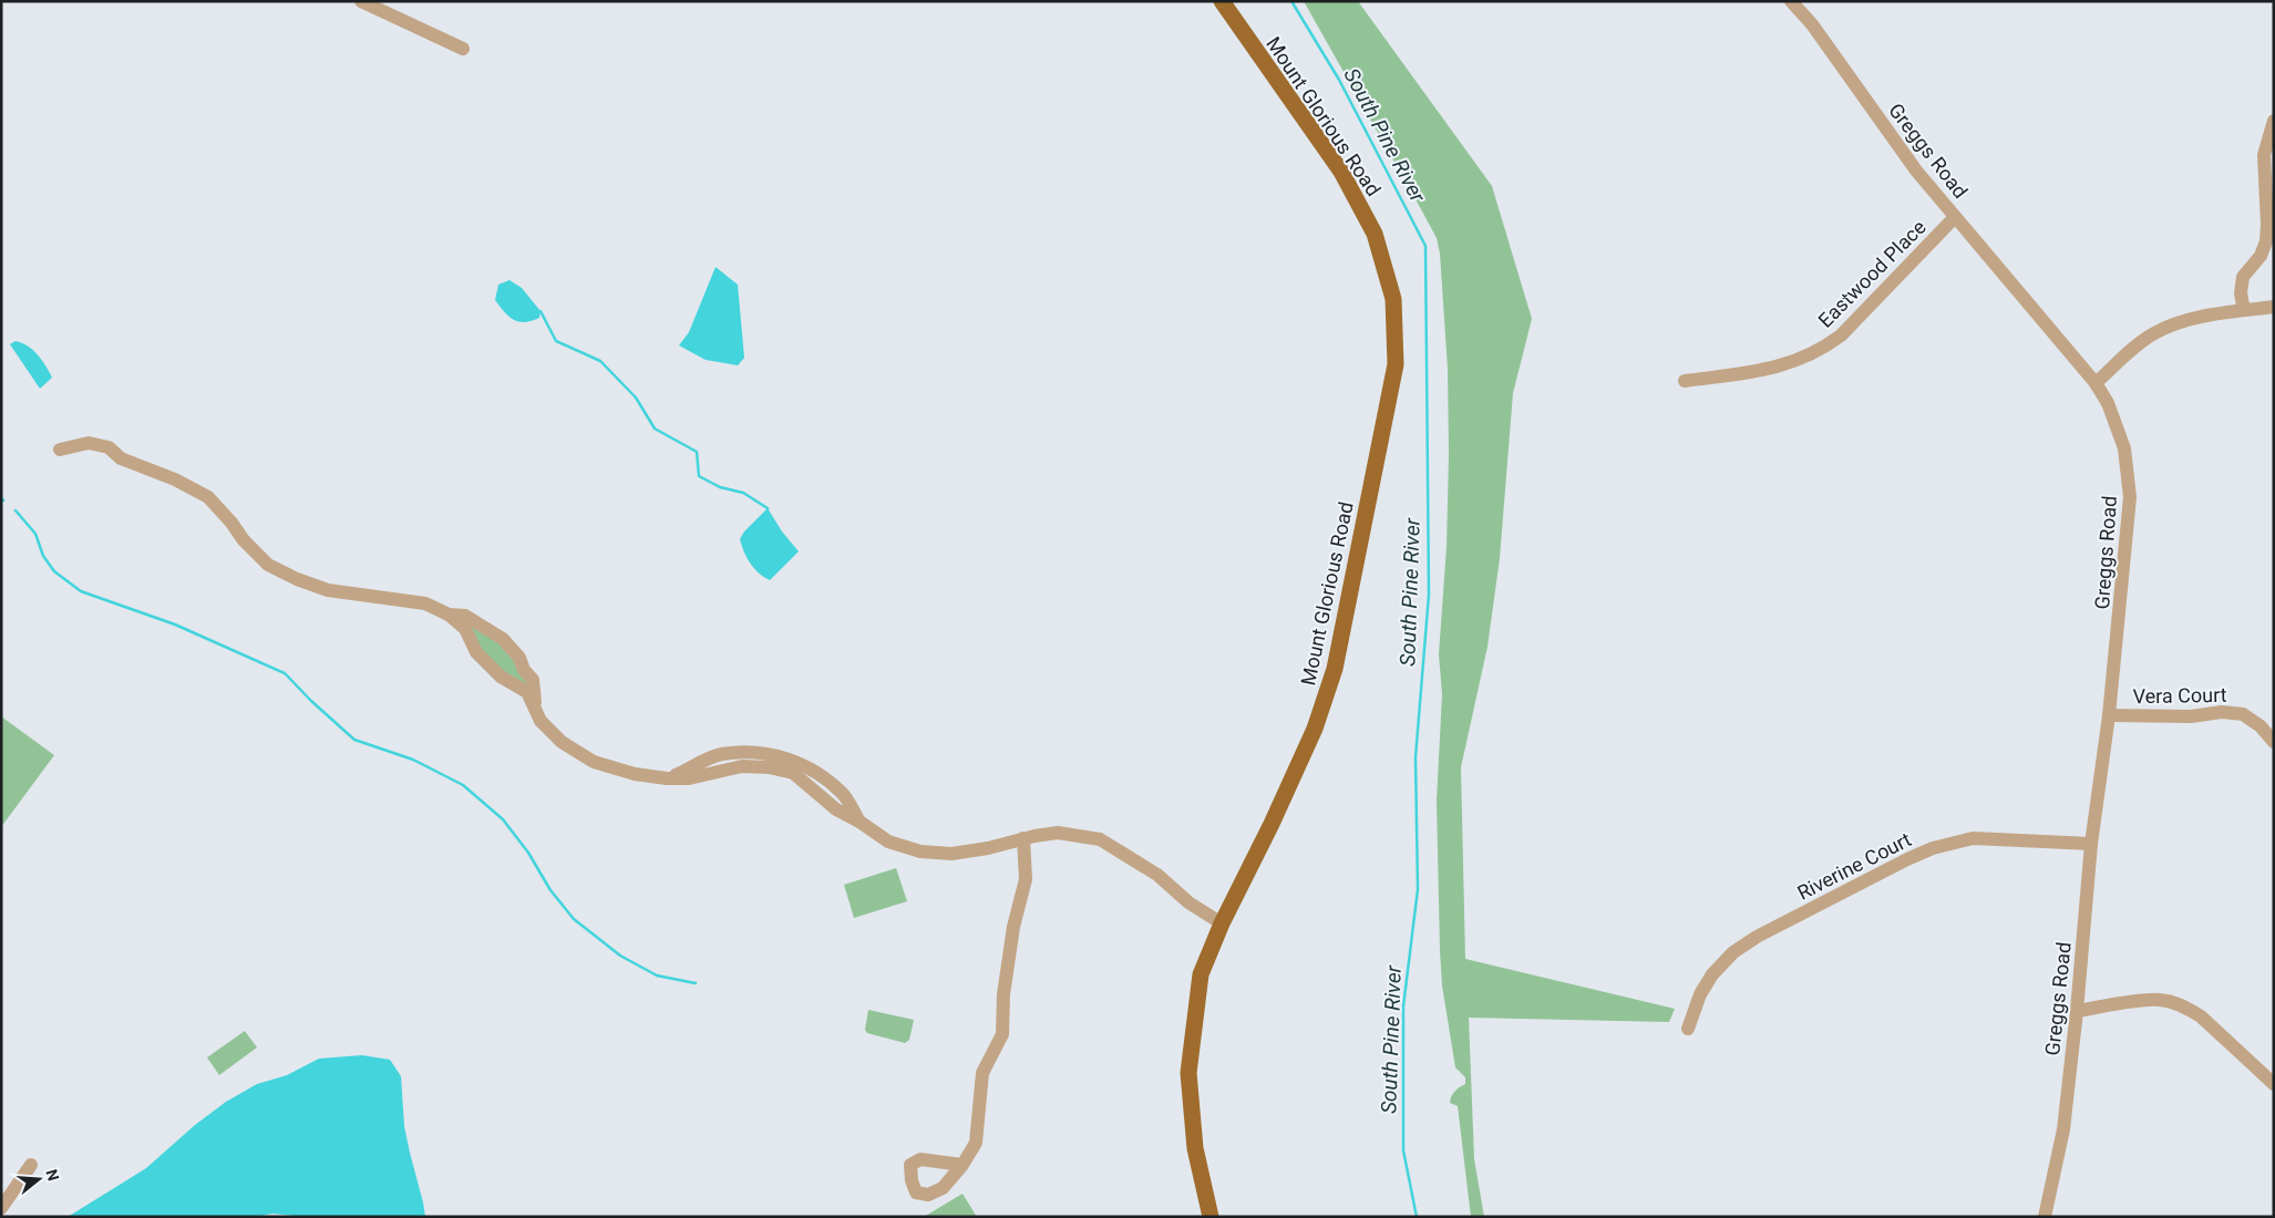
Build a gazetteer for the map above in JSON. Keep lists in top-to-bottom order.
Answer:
{
  "streets": {
    "main road": ["Mount Glorious Road"],
    "street": [
      "Greggs Road",
      "Eastwood Place",
      "Vera Court",
      "Riverine Court"
    ]
  },
  "crossings": [
    ["Greggs Road", "Eastwood Place"],
    ["Greggs Road", "Vera Court"],
    ["Greggs Road", "Riverine Court"]
  ],
  "water": ["South Pine River"],
  "north": "right"
}
